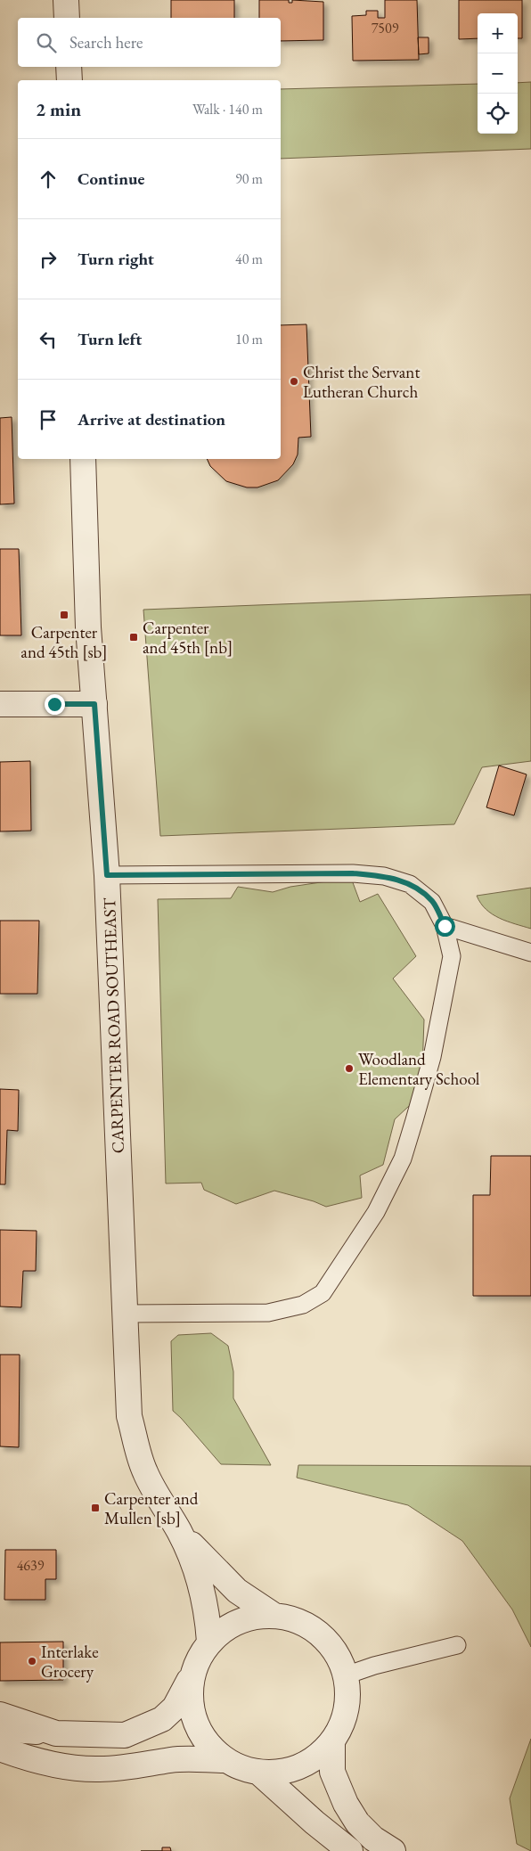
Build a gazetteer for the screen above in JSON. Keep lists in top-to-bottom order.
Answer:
{
  "streets": {
    "street": ["CARPENTER ROAD SOUTHEAST"]
  },
  "places": {
    "other": ["Christ the Servant Lutheran Church", "Woodland Elementary School", "Interlake Grocery"],
    "transit": ["Carpenter and 45th [sb]", "Carpenter and 45th [nb]", "Carpenter and Mullen [sb]"]
  },
  "house_numbers": ["7509", "4639"],
  "page": {
    "map_buttons": ["+", "−"],
    "search": "Search here",
    "heading": ["2 min", "Walk · 140 m"],
    "list": [
      ["Continue", "90 m"],
      ["Turn right", "40 m"],
      ["Turn left", "10 m"],
      "Arrive at destination"
    ]
  }
}
